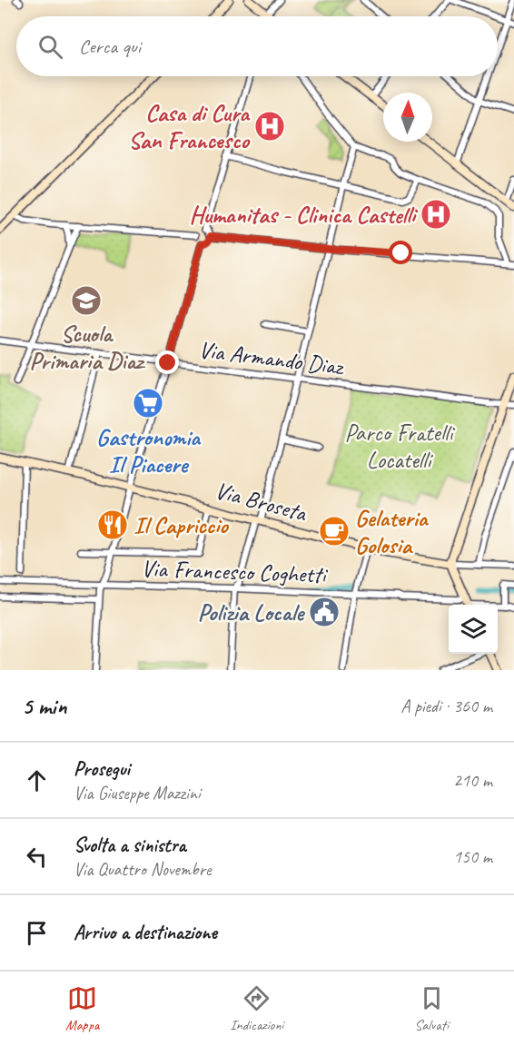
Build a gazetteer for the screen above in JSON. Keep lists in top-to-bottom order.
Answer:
{
  "streets": {
    "street": ["Via Armando Diaz", "Via Broseta", "Via Francesco Coghetti"]
  },
  "parks": ["Parco Fratelli Locatelli"],
  "places": {
    "hospital": ["Casa di Cura San Francesco", "Humanitas - Clinica Castelli"],
    "school or university": ["Scuola Primaria Diaz"],
    "supermarket": ["Gastronomia Il Piacere"],
    "restaurant": ["Il Capriccio"],
    "cafe": ["Gelateria Golosia"],
    "public building": ["Polizia Locale"]
  },
  "north": "top",
  "page": {
    "search": "Cerca qui",
    "heading": ["5 min", "A piedi · 360 m"],
    "list": [
      ["Prosegui", "Via Giuseppe Mazzini", "210 m"],
      ["Svolta a sinistra", "Via Quattro Novembre", "150 m"],
      "Arrivo a destinazione"
    ],
    "nav": ["Mappa", "Indicazioni", "Salvati"]
  }
}
